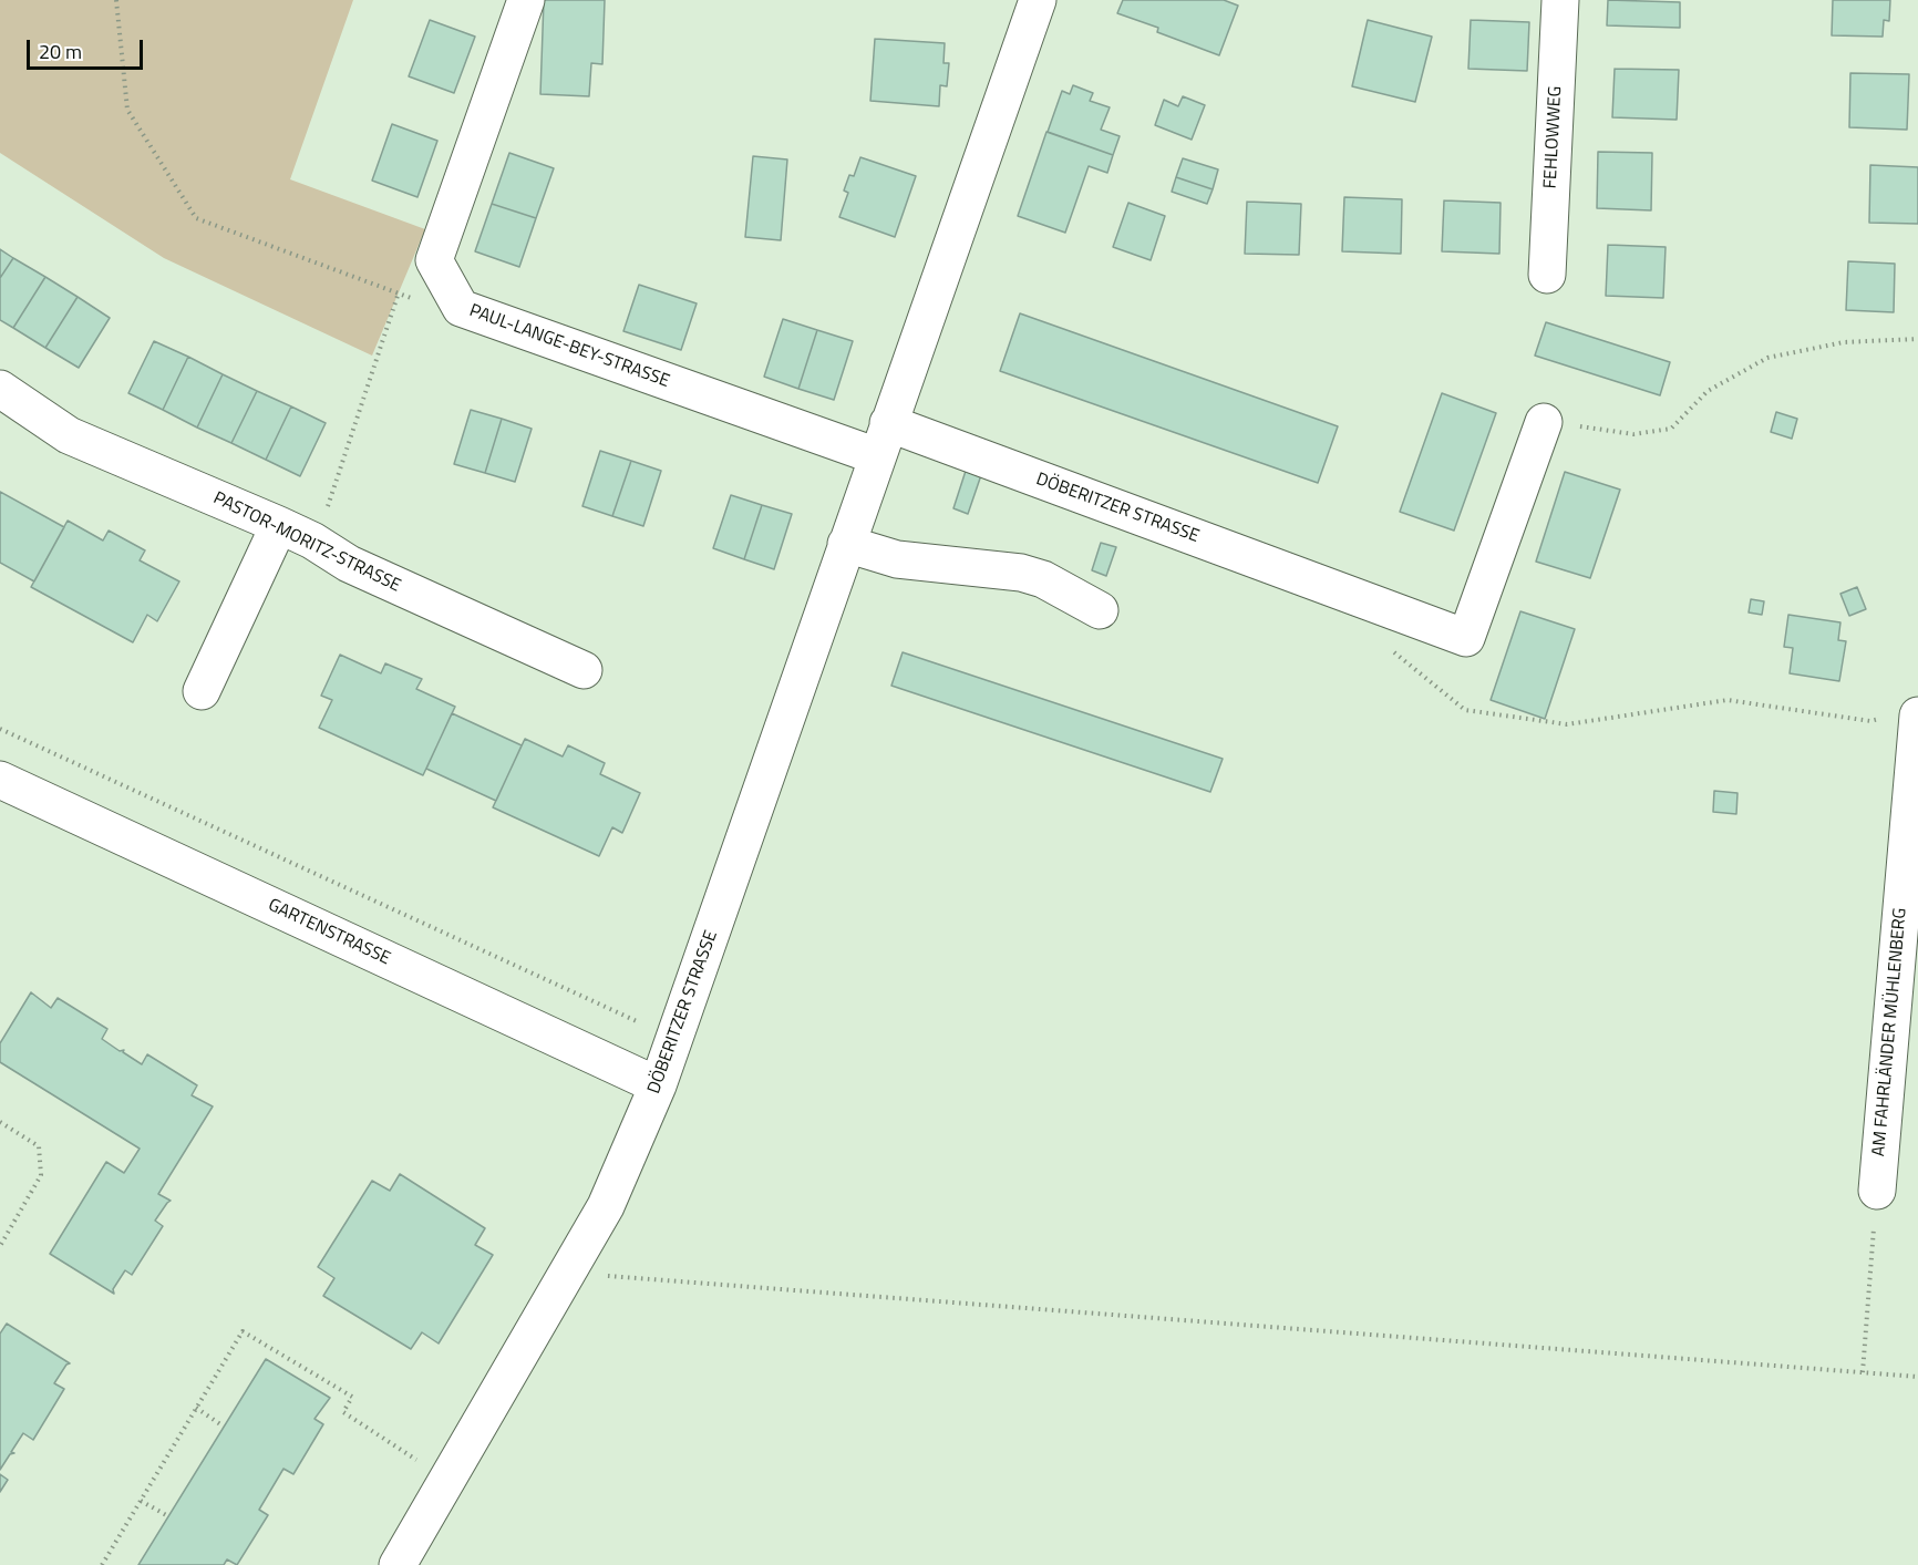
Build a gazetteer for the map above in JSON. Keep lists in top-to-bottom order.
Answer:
{
  "streets": {
    "street": [
      "FEHLOWWEG",
      "PAUL-LANGE-BEY-STRASSE",
      "DÖBERITZER STRASSE",
      "PASTOR-MORITZ-STRASSE",
      "GARTENSTRASSE",
      "AM FAHRLÄNDER MÜHLENBERG"
    ]
  },
  "crossings": [
    ["PAUL-LANGE-BEY-STRASSE", "DÖBERITZER STRASSE"],
    ["DÖBERITZER STRASSE", "GARTENSTRASSE"]
  ],
  "scale_bar": "20 m"
}
